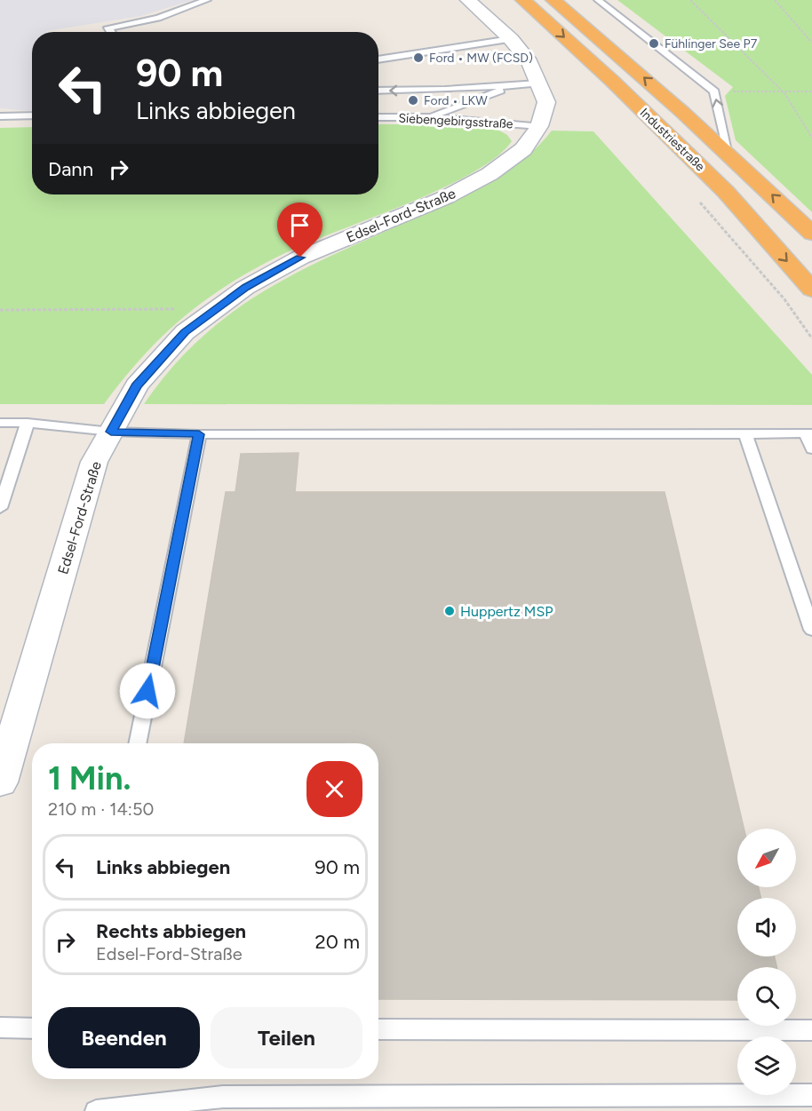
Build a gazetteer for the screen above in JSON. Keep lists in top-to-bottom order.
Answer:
{
  "streets": {
    "highway": ["Industriestraße"],
    "street": ["Edsel-Ford-Straße"],
    "lane": ["Siebengebirgsstraße"]
  },
  "crossings": [
    ["Siebengebirgsstraße", "Edsel-Ford-Straße"]
  ],
  "places": [
    "Fühlinger See P7",
    "Ford • MW (FCSD)",
    "Ford • LKW",
    "Huppertz MSP"
  ],
  "north": "bottom left",
  "page": {
    "turn": ["90 m", "Links abbiegen"],
    "then": "Dann",
    "heading": ["1 Min.", "210 m · 14:50"],
    "list": [
      {
        "name": "Links abbiegen",
        "value": "90 m"
      },
      {
        "name": "Rechts abbiegen",
        "note": "Edsel-Ford-Straße",
        "value": "20 m"
      }
    ],
    "buttons": ["Beenden", "Teilen"]
  }
}
